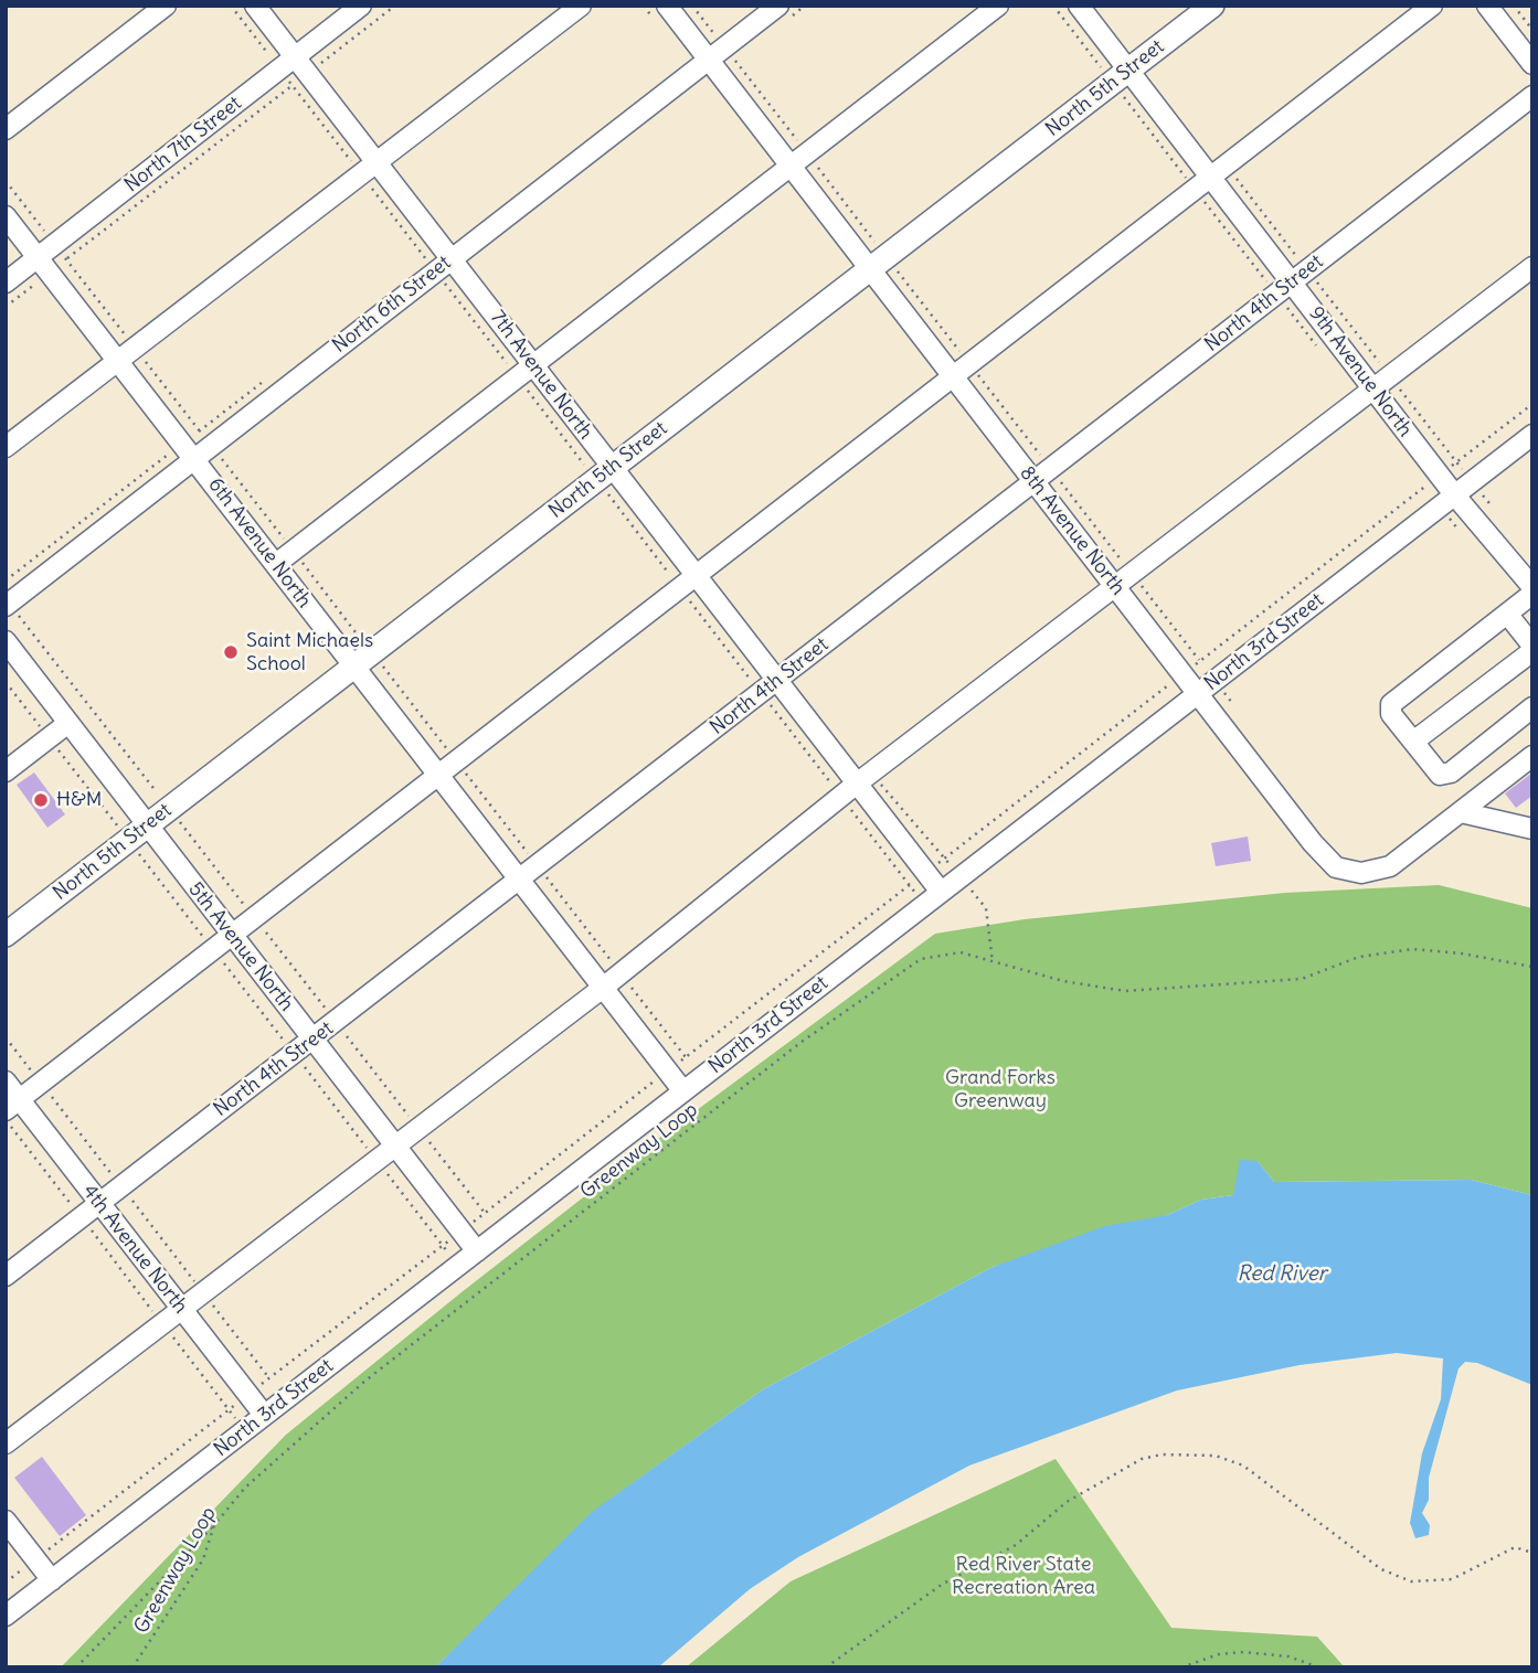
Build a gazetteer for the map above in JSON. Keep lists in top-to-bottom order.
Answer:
{
  "streets": {
    "main road": ["North 5th Street"],
    "street": [
      "North 7th Street",
      "North 4th Street",
      "North 6th Street",
      "9th Avenue North",
      "7th Avenue North",
      "8th Avenue North",
      "6th Avenue North",
      "North 3rd Street",
      "5th Avenue North",
      "4th Avenue North"
    ],
    "path": ["Greenway Loop"]
  },
  "crossings": [
    ["North 5th Street", "9th Avenue North"],
    ["North 5th Street", "7th Avenue North"],
    ["North 5th Street", "8th Avenue North"],
    ["North 5th Street", "6th Avenue North"],
    ["North 5th Street", "5th Avenue North"],
    ["North 7th Street", "7th Avenue North"],
    ["North 7th Street", "6th Avenue North"],
    ["North 4th Street", "9th Avenue North"],
    ["North 4th Street", "7th Avenue North"],
    ["North 4th Street", "8th Avenue North"],
    ["North 4th Street", "6th Avenue North"],
    ["North 4th Street", "5th Avenue North"],
    ["North 4th Street", "4th Avenue North"],
    ["North 6th Street", "7th Avenue North"],
    ["North 6th Street", "8th Avenue North"],
    ["North 6th Street", "6th Avenue North"],
    ["9th Avenue North", "North 3rd Street"],
    ["7th Avenue North", "North 3rd Street"],
    ["8th Avenue North", "North 3rd Street"],
    ["6th Avenue North", "North 3rd Street"],
    ["North 3rd Street", "5th Avenue North"],
    ["North 3rd Street", "4th Avenue North"]
  ],
  "water": ["Red River"],
  "parks": ["Grand Forks Greenway", "Red River State Recreation Area"],
  "places": ["Saint Michaels School", "H&M"]
}
